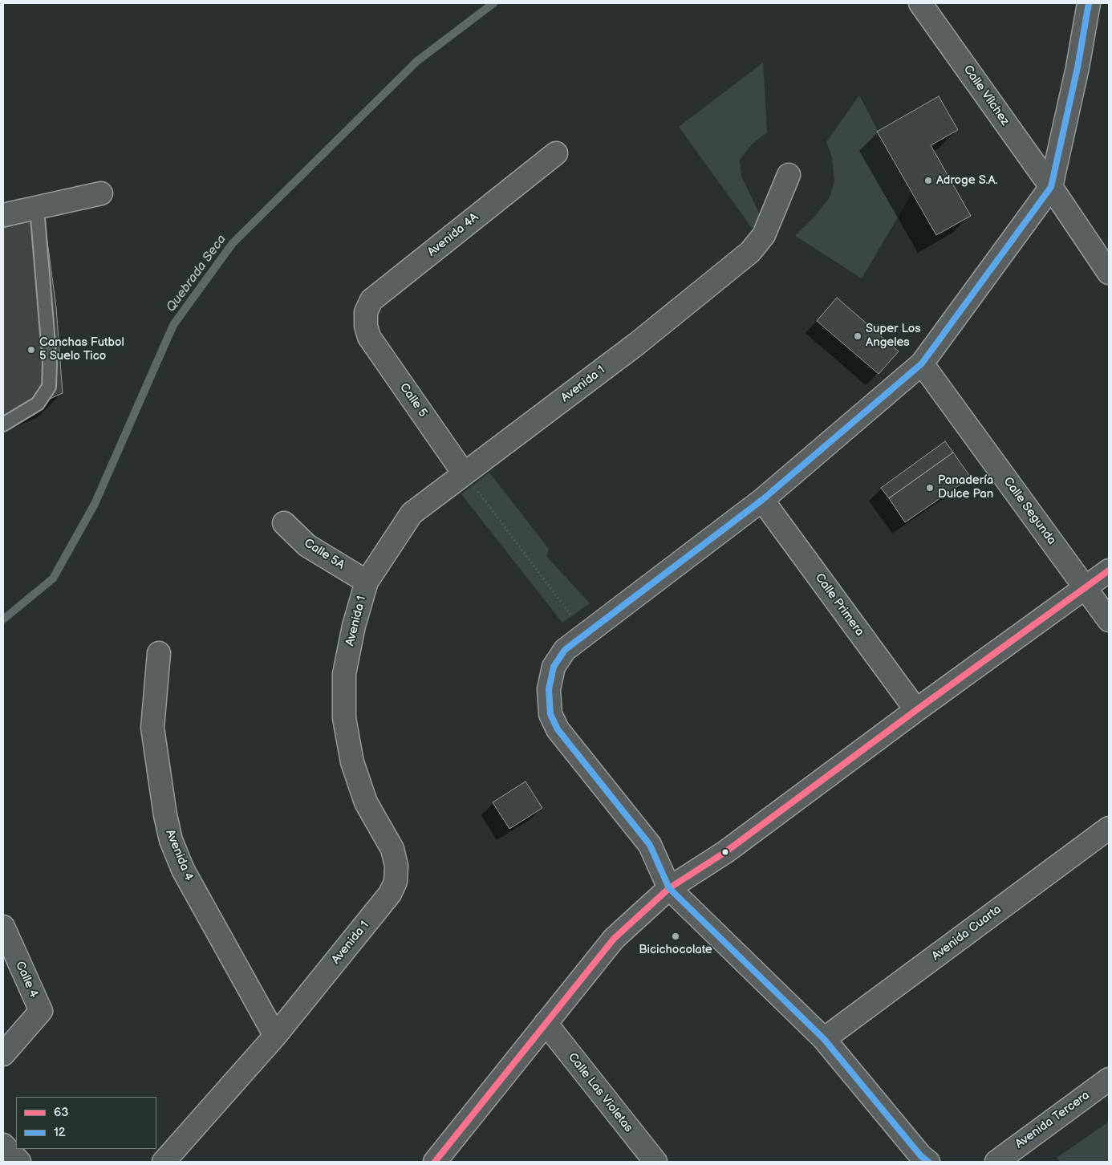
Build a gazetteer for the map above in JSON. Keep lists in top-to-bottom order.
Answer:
{
  "streets": {
    "street": [
      "Calle Vílchez",
      "Avenida 4A",
      "Avenida 1",
      "Calle 5",
      "Calle Segunda",
      "Calle 5A",
      "Calle Primera",
      "Avenida 4",
      "Avenida Cuarta",
      "Calle 4",
      "Calle Las Violetas",
      "Avenida Tercera"
    ]
  },
  "crossings": [
    ["Avenida 4A", "Calle 5"],
    ["Avenida 1", "Calle 5"],
    ["Avenida 1", "Calle 5A"],
    ["Avenida 1", "Avenida 4"]
  ],
  "water": ["Quebrada Seca"],
  "places": [
    "Adroge S.A.",
    "Super Los Angeles",
    "Canchas Futbol 5 Suelo Tico",
    "Panadería Dulce Pan",
    "Bicichocolate"
  ],
  "lines": ["transit line 12", "transit line 63"],
  "legend": ["63", "12"]
}
